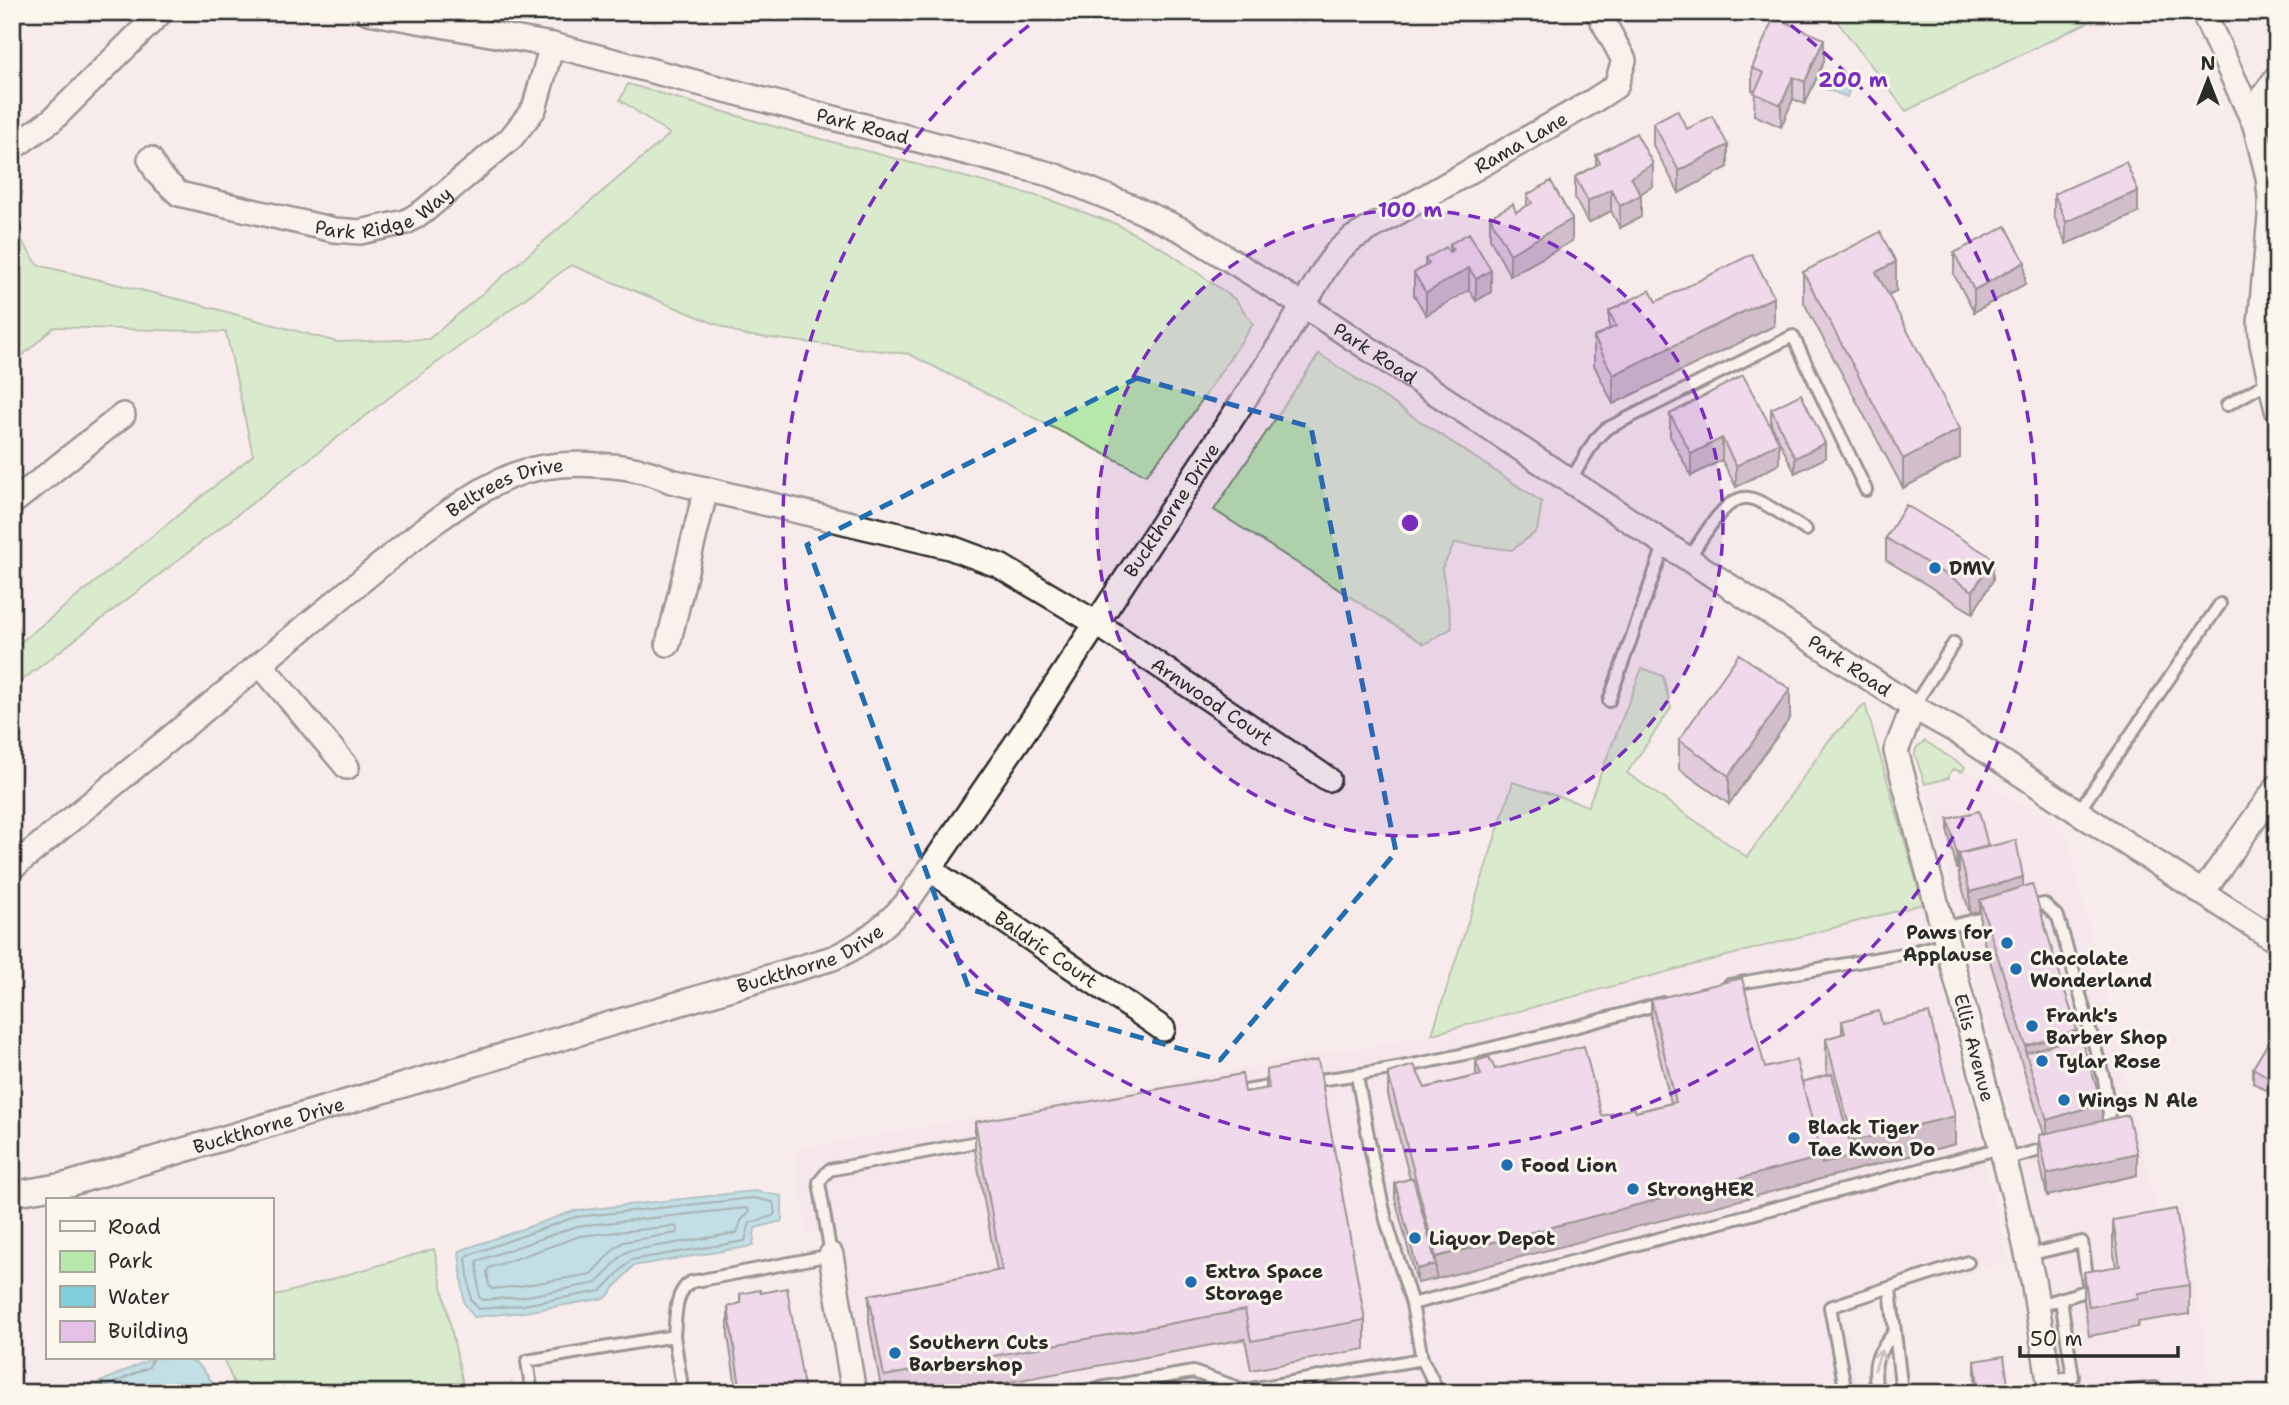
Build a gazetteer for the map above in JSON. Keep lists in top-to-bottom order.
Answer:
{
  "streets": {
    "street": [
      "Park Road",
      "Rama Lane",
      "Park Ridge Way",
      "Beltrees Drive",
      "Buckthorne Drive",
      "Arnwood Court",
      "Baldric Court",
      "Ellis Avenue"
    ]
  },
  "crossings": [
    ["Park Road", "Rama Lane"],
    ["Park Road", "Park Ridge Way"],
    ["Park Road", "Buckthorne Drive"],
    ["Park Road", "Ellis Avenue"],
    ["Rama Lane", "Buckthorne Drive"],
    ["Beltrees Drive", "Buckthorne Drive"],
    ["Beltrees Drive", "Arnwood Court"],
    ["Buckthorne Drive", "Arnwood Court"],
    ["Buckthorne Drive", "Baldric Court"]
  ],
  "places": [
    "DMV",
    "Paws for Applause",
    "Chocolate Wonderland",
    "Frank's Barber Shop",
    "Tylar Rose",
    "Wings N Ale",
    "Black Tiger Tae Kwon Do",
    "Food Lion",
    "StrongHER",
    "Liquor Depot",
    "Extra Space Storage",
    "Southern Cuts Barbershop"
  ],
  "legend": [
    "Road",
    "Park",
    "Water",
    "Building"
  ],
  "scale_bar": "50 m",
  "north": "top",
  "rings": ["200 m", "100 m"]
}
